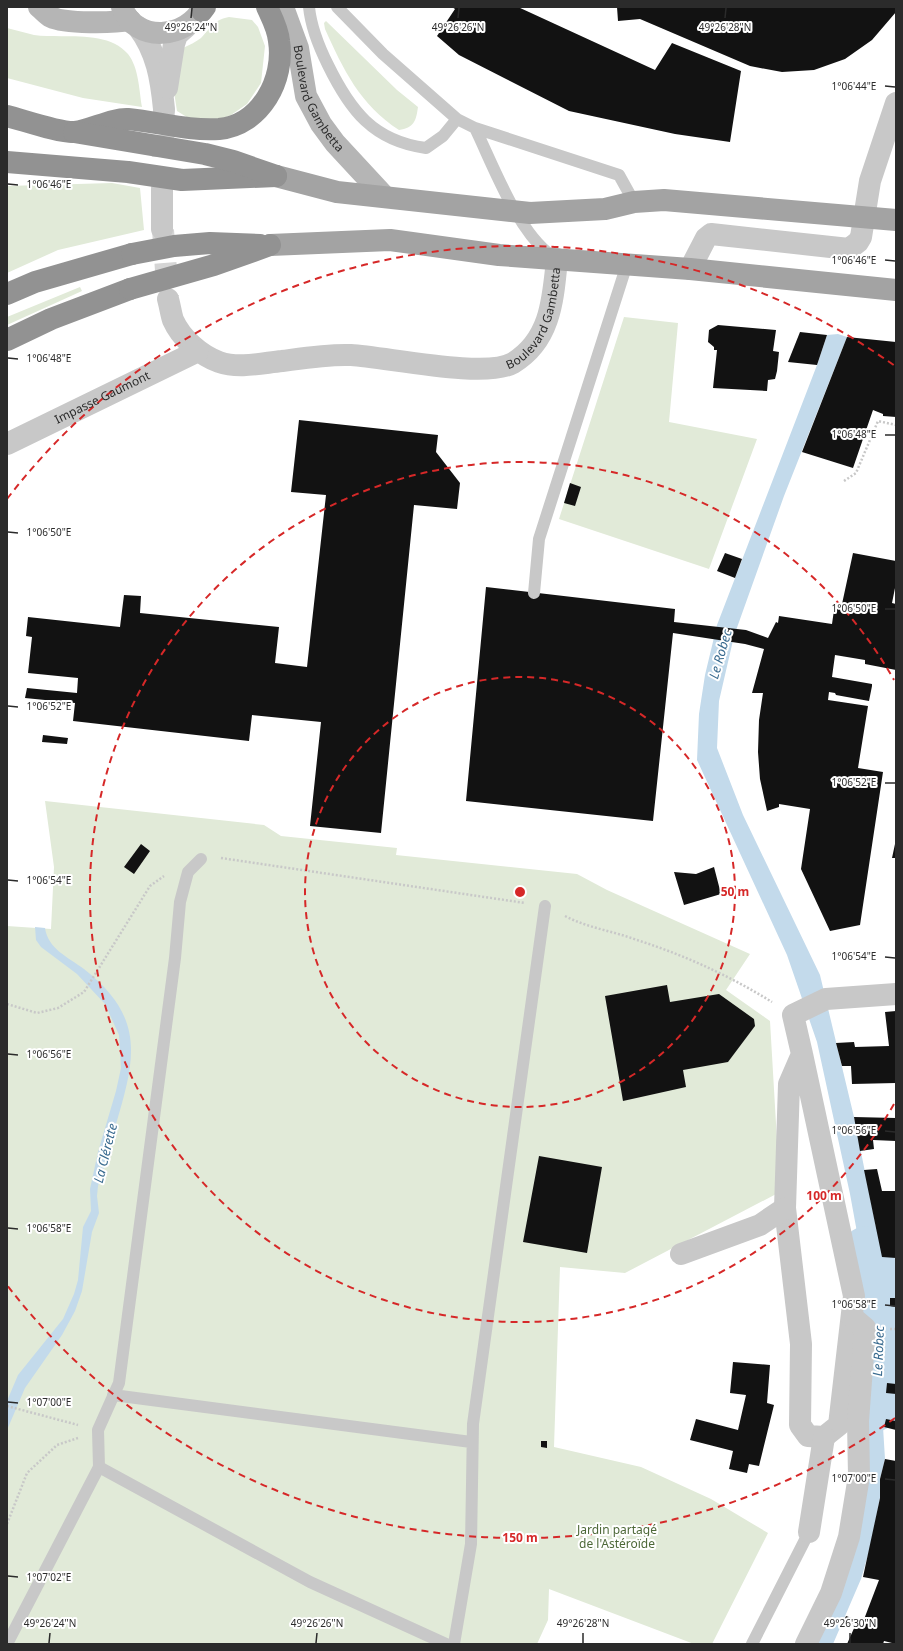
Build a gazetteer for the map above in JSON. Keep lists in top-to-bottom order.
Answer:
{
  "streets": {
    "street": ["Boulevard Gambetta", "Impasse Gaumont"]
  },
  "crossings": [
    ["Boulevard Gambetta", "Impasse Gaumont"]
  ],
  "water": ["Le Robec", "La Clérette"],
  "parks": ["Jardin partagé de l'Astéroïde"],
  "coordinates": [
    "49°26'24\"N",
    "49°26'26\"N",
    "49°26'28\"N",
    "1°06'44\"E",
    "1°06'46\"E",
    "1°06'48\"E",
    "1°06'50\"E",
    "1°06'52\"E",
    "1°06'54\"E",
    "1°06'56\"E",
    "1°06'58\"E",
    "1°07'00\"E",
    "1°07'02\"E",
    "49°26'30\"N"
  ],
  "rings": ["50 m", "100 m", "150 m"]
}
